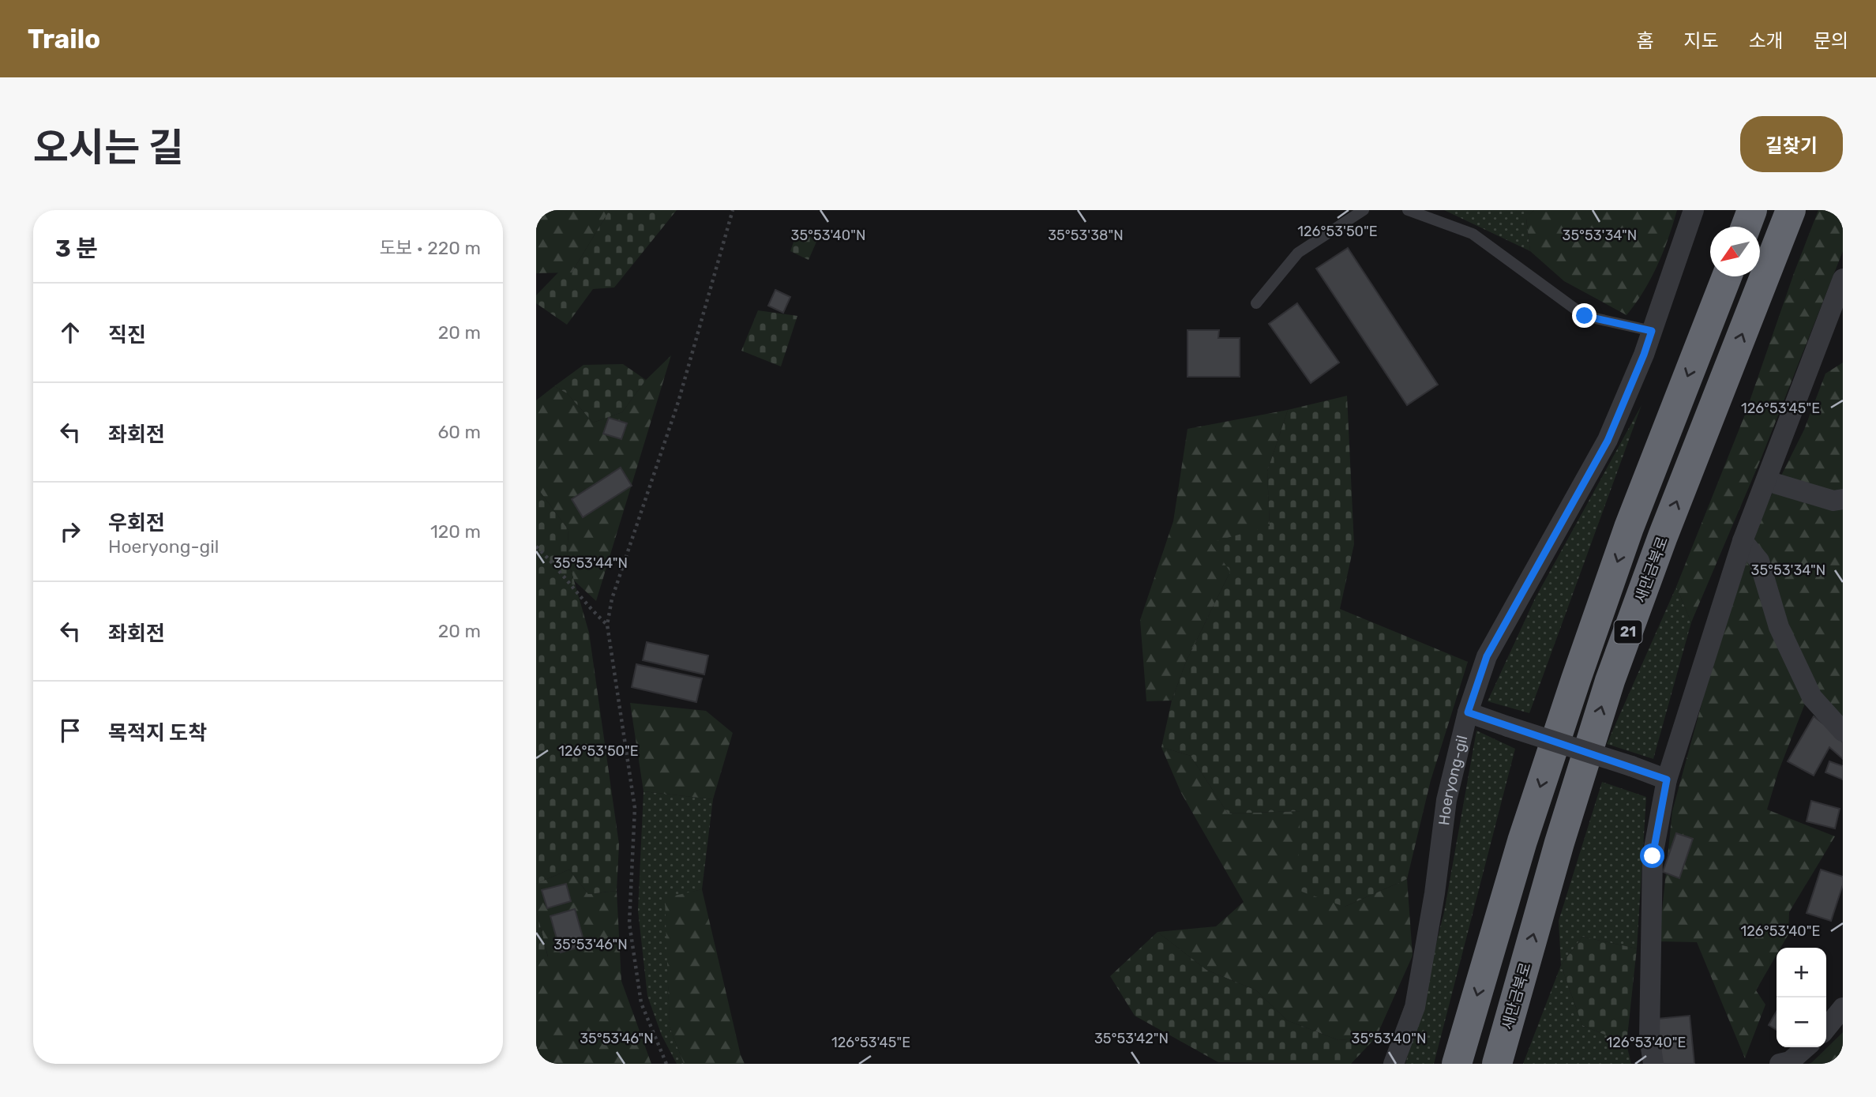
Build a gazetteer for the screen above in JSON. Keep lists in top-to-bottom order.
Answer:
{
  "streets": {
    "highway": ["새만금북로", "21"],
    "street": ["Hoeryong-gil"]
  },
  "north": "bottom left",
  "page": {
    "header": "Trailo",
    "nav": [
      "홈",
      "지도",
      "소개",
      "문의"
    ],
    "title": "오시는 길",
    "buttons": "길찾기",
    "heading": ["3 분", "도보 · 220 m"],
    "list": [
      ["직진", "20 m"],
      ["좌회전", "60 m"],
      ["우회전", "Hoeryong-gil", "120 m"],
      ["좌회전", "20 m"],
      "목적지 도착"
    ],
    "map_buttons": ["+", "−"]
  },
  "coordinates": [
    "126°53'50\"E",
    "35°53'40\"N",
    "35°53'38\"N",
    "35°53'34\"N",
    "126°53'45\"E",
    "35°53'44\"N",
    "126°53'40\"E",
    "35°53'46\"N",
    "35°53'42\"N"
  ]
}
